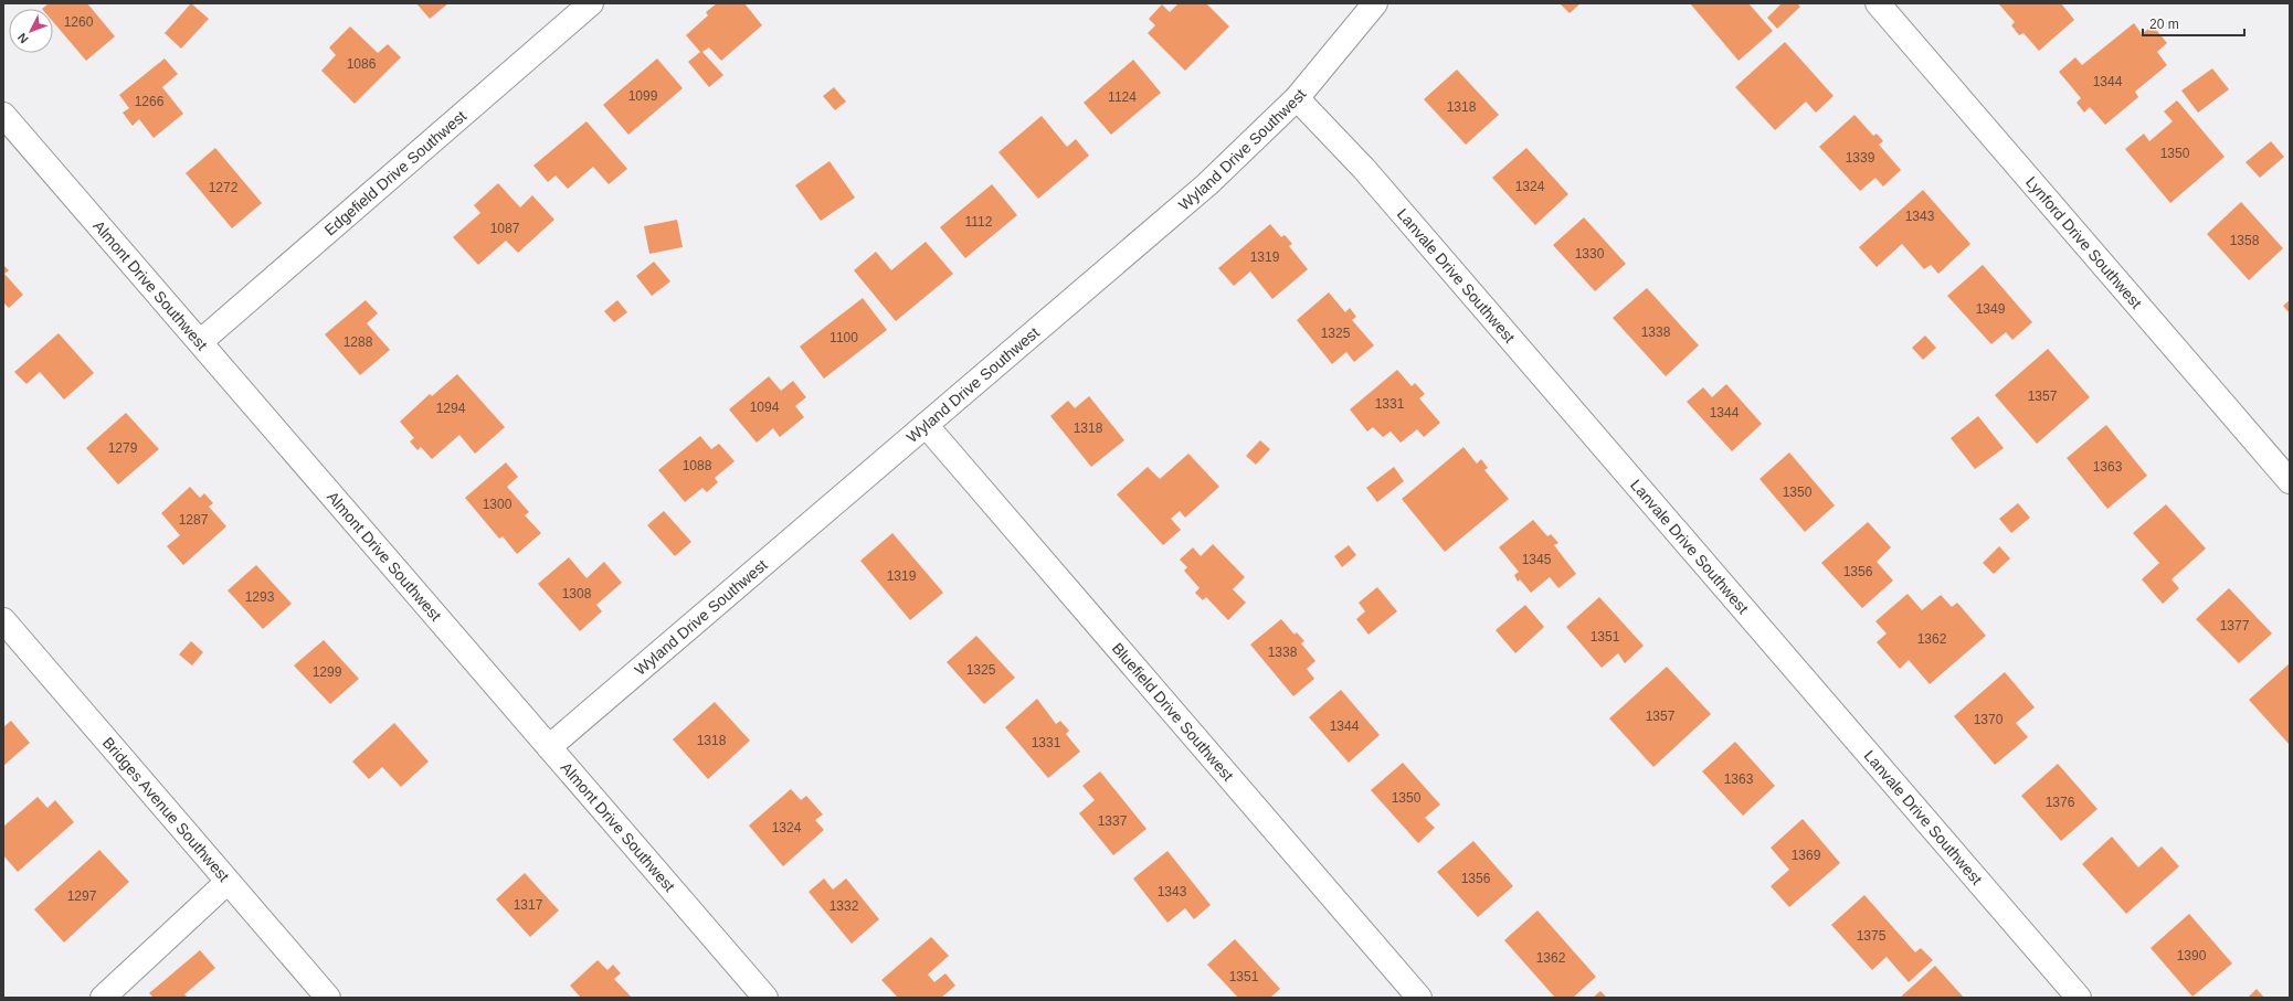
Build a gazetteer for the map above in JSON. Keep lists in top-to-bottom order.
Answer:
{
  "streets": {
    "street": [
      "Wyland Drive Southwest",
      "Edgefield Drive Southwest",
      "Lynford Drive Southwest",
      "Lanvale Drive Southwest",
      "Almont Drive Southwest",
      "Bluefield Drive Southwest",
      "Bridges Avenue Southwest"
    ]
  },
  "crossings": [
    ["Wyland Drive Southwest", "Lanvale Drive Southwest"],
    ["Wyland Drive Southwest", "Almont Drive Southwest"],
    ["Wyland Drive Southwest", "Bluefield Drive Southwest"],
    ["Edgefield Drive Southwest", "Almont Drive Southwest"]
  ],
  "house_numbers": [
    "1260",
    "1086",
    "1344",
    "1099",
    "1124",
    "1266",
    "1318",
    "1350",
    "1339",
    "1324",
    "1272",
    "1343",
    "1112",
    "1087",
    "1358",
    "1330",
    "1319",
    "1349",
    "1338",
    "1325",
    "1100",
    "1288",
    "1357",
    "1331",
    "1094",
    "1294",
    "1344",
    "1318",
    "1279",
    "1088",
    "1363",
    "1350",
    "1300",
    "1287",
    "1345",
    "1356",
    "1319",
    "1308",
    "1293",
    "1377",
    "1351",
    "1362",
    "1338",
    "1325",
    "1299",
    "1357",
    "1370",
    "1344",
    "1318",
    "1331",
    "1363",
    "1350",
    "1376",
    "1337",
    "1324",
    "1369",
    "1356",
    "1343",
    "1297",
    "1317",
    "1332",
    "1375",
    "1390",
    "1362",
    "1351"
  ],
  "scale_bar": "20 m",
  "north": "bottom left"
}
